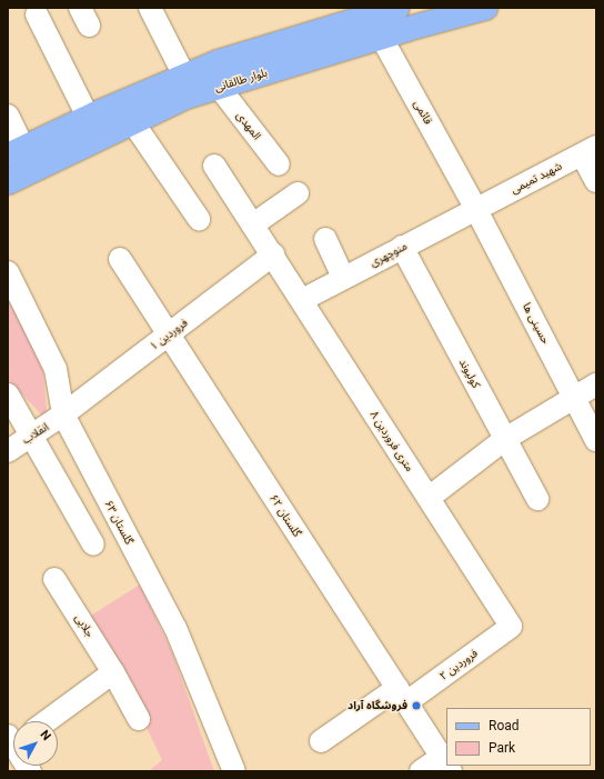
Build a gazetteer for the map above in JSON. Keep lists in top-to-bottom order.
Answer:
{
  "streets": {
    "main road": ["بلوار طالقانی"],
    "street": [
      "قائمی",
      "المهدی",
      "شهید تمیمی",
      "منوچهری",
      "حسینی ها",
      "فروردین ۱",
      "کولیوند",
      "انقلاب",
      "۸ متری فروردین",
      "گلستان ۶۲",
      "گلستان ۶۳",
      "جلایی",
      "فروردین ۲"
    ]
  },
  "crossings": [
    ["بلوار طالقانی", "قائمی"],
    ["بلوار طالقانی", "المهدی"],
    ["قائمی", "شهید تمیمی"],
    ["قائمی", "منوچهری"],
    ["قائمی", "حسینی ها"],
    ["شهید تمیمی", "منوچهری"],
    ["شهید تمیمی", "حسینی ها"],
    ["منوچهری", "حسینی ها"],
    ["منوچهری", "کولیوند"],
    ["منوچهری", "۸ متری فروردین"],
    ["فروردین ۱", "انقلاب"],
    ["فروردین ۱", "۸ متری فروردین"],
    ["فروردین ۱", "گلستان ۶۲"],
    ["فروردین ۱", "گلستان ۶۳"],
    ["انقلاب", "گلستان ۶۳"],
    ["۸ متری فروردین", "فروردین ۲"],
    ["گلستان ۶۲", "فروردین ۲"]
  ],
  "places": ["فروشگاه آراد"],
  "legend": ["Road", "Park"],
  "north": "top right"
}
